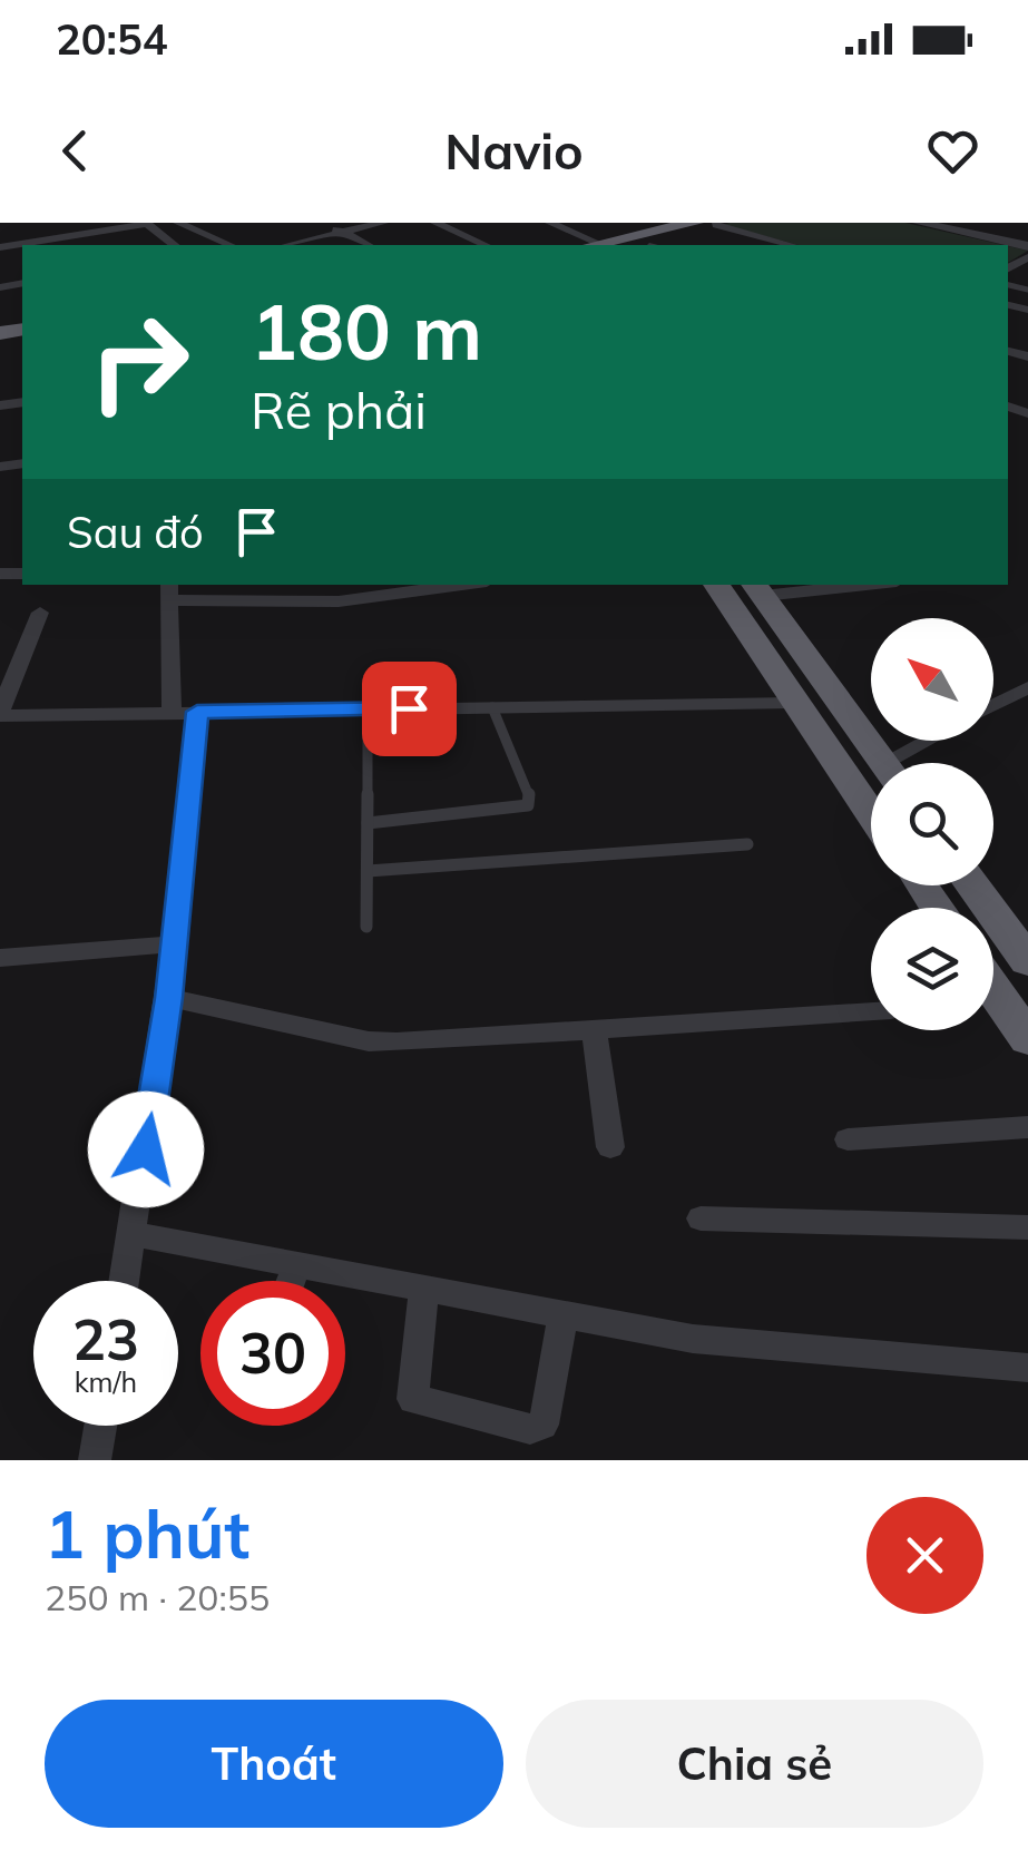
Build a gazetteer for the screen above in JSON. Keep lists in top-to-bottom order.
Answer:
{
  "north": "top left",
  "page": {
    "status": "20:54",
    "header": "Navio",
    "turn": ["180 m", "Rẽ phải"],
    "then": "Sau đó",
    "speed": "23 km/h",
    "limit": "30",
    "heading": ["1 phút", "250 m · 20:55"],
    "buttons": ["Thoát", "Chia sẻ"]
  }
}
